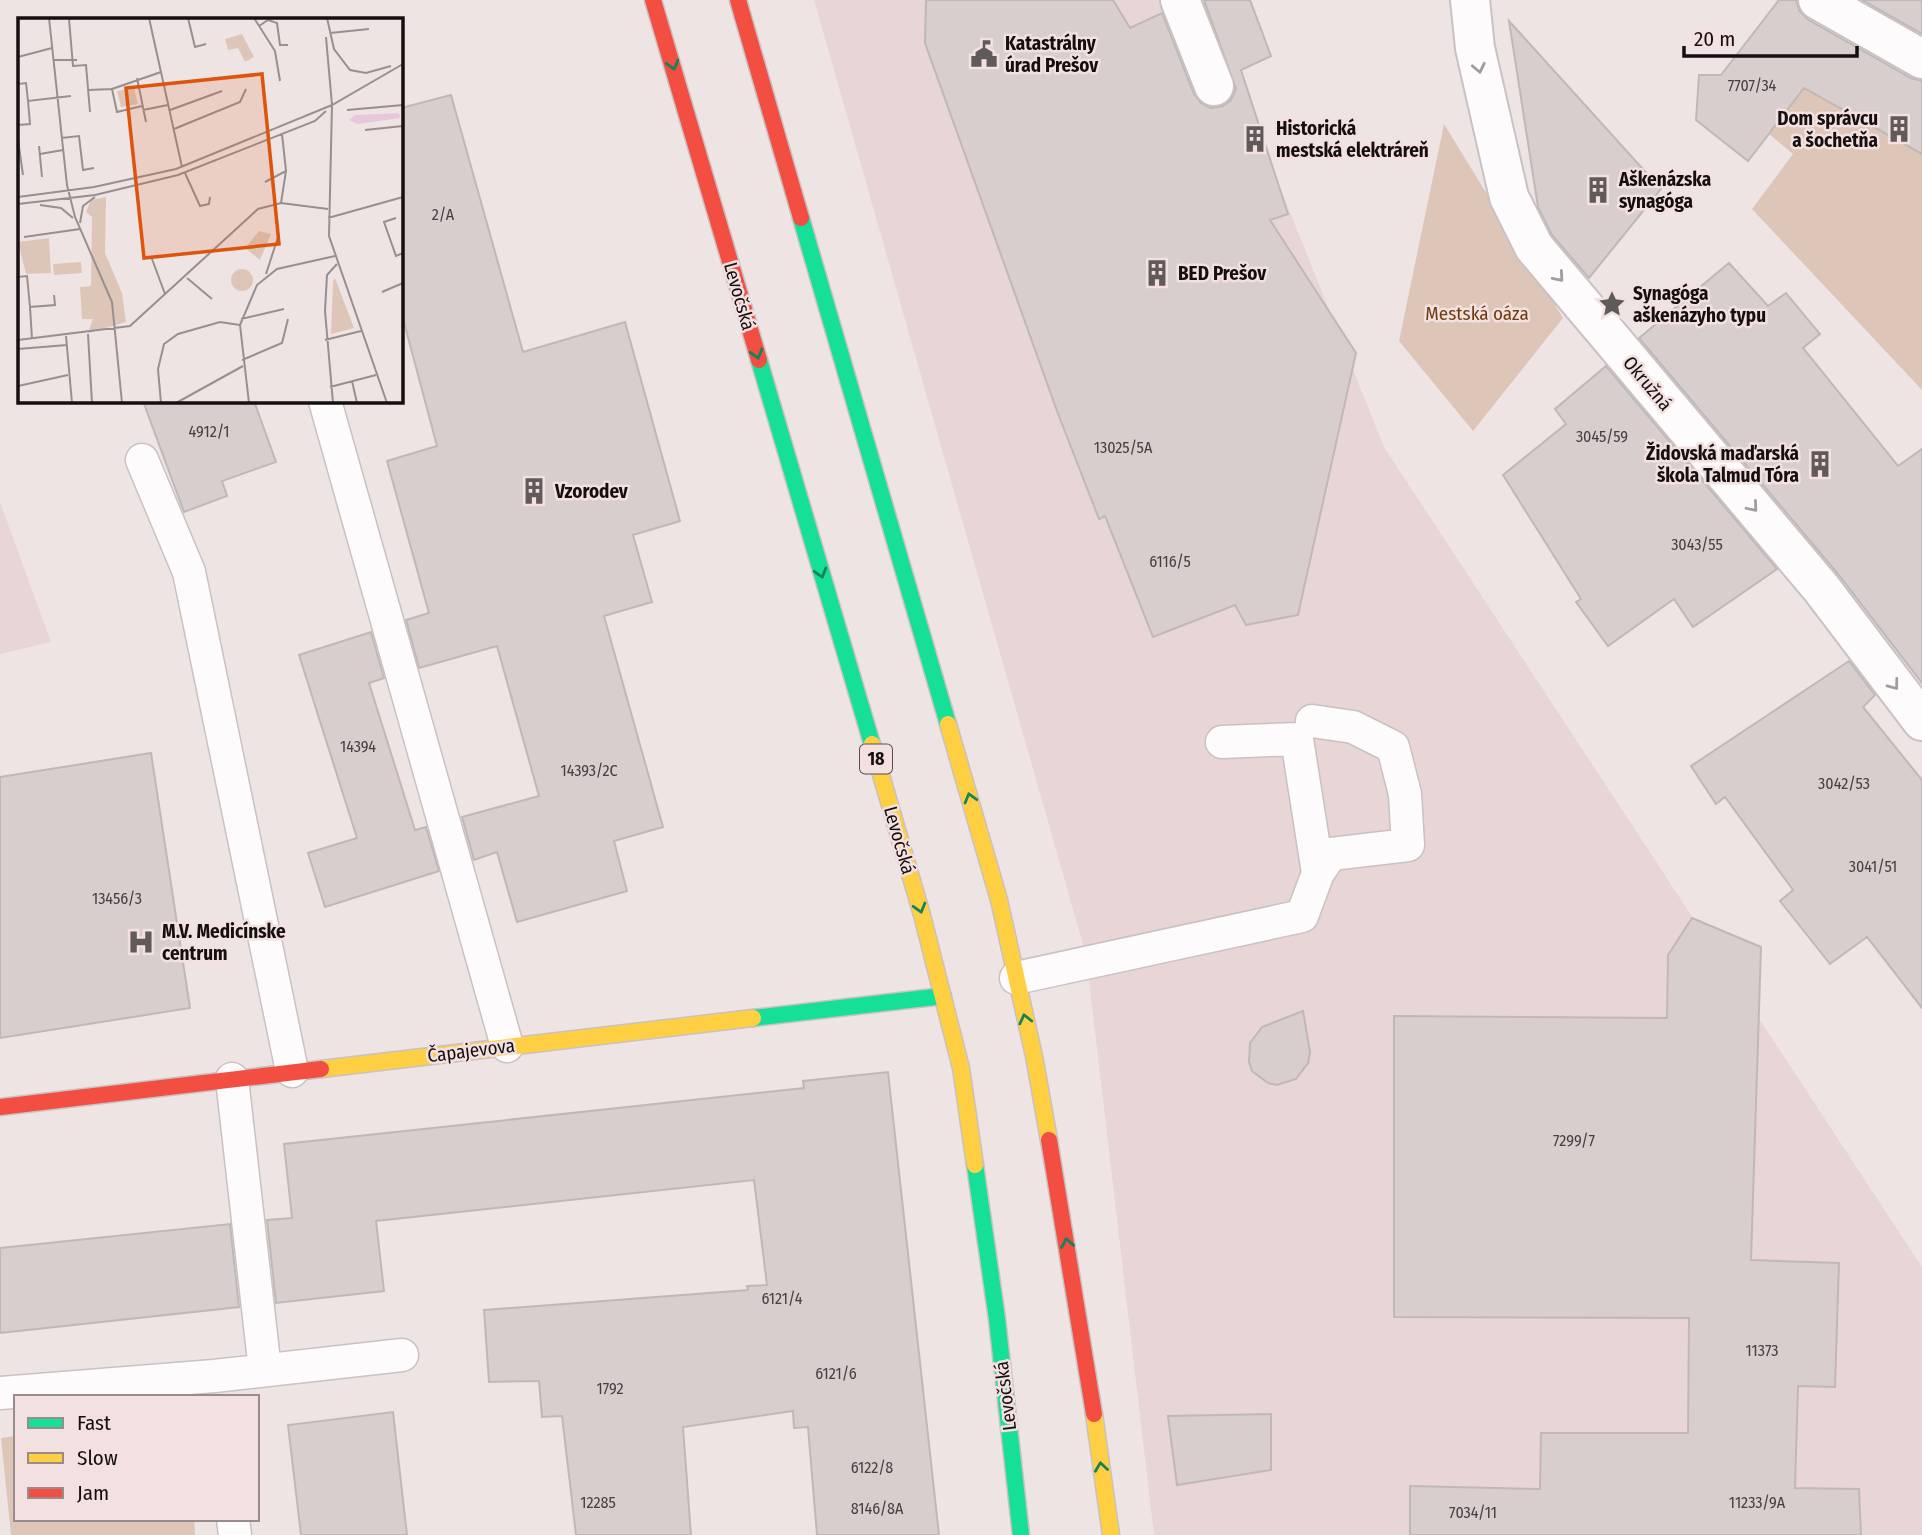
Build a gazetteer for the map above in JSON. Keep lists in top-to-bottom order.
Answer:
{
  "streets": {
    "main road": ["Levočská", "18", "Čapajevova"],
    "street": ["Okružná"]
  },
  "crossings": [
    ["Levočská", "Čapajevova"]
  ],
  "one_way": ["Okružná"],
  "parks": ["Mestská oáza"],
  "places": {
    "public building": ["Katastrálny úrad Prešov"],
    "building": [
      "Dom správcu a šochetňa",
      "Historická mestská elektráreň",
      "Aškenázska synagóga",
      "BED Prešov",
      "Židovská maďarská škola Talmud Tóra",
      "Vzorodev"
    ],
    "place": ["Synagóga aškenázyho typu"],
    "hospital": ["M.V. Medicínske centrum"]
  },
  "house_numbers": [
    "7707/34",
    "2/A",
    "4912/1",
    "3045/59",
    "13025/5A",
    "3043/55",
    "6116/5",
    "14394",
    "14393/2C",
    "3042/53",
    "3041/51",
    "13456/3",
    "7299/7",
    "6121/4",
    "11373",
    "6121/6",
    "1792",
    "6122/8",
    "12285",
    "11233/9A",
    "8146/8A",
    "7034/11"
  ],
  "legend": ["Fast", "Slow", "Jam"],
  "scale_bar": "20 m"
}
